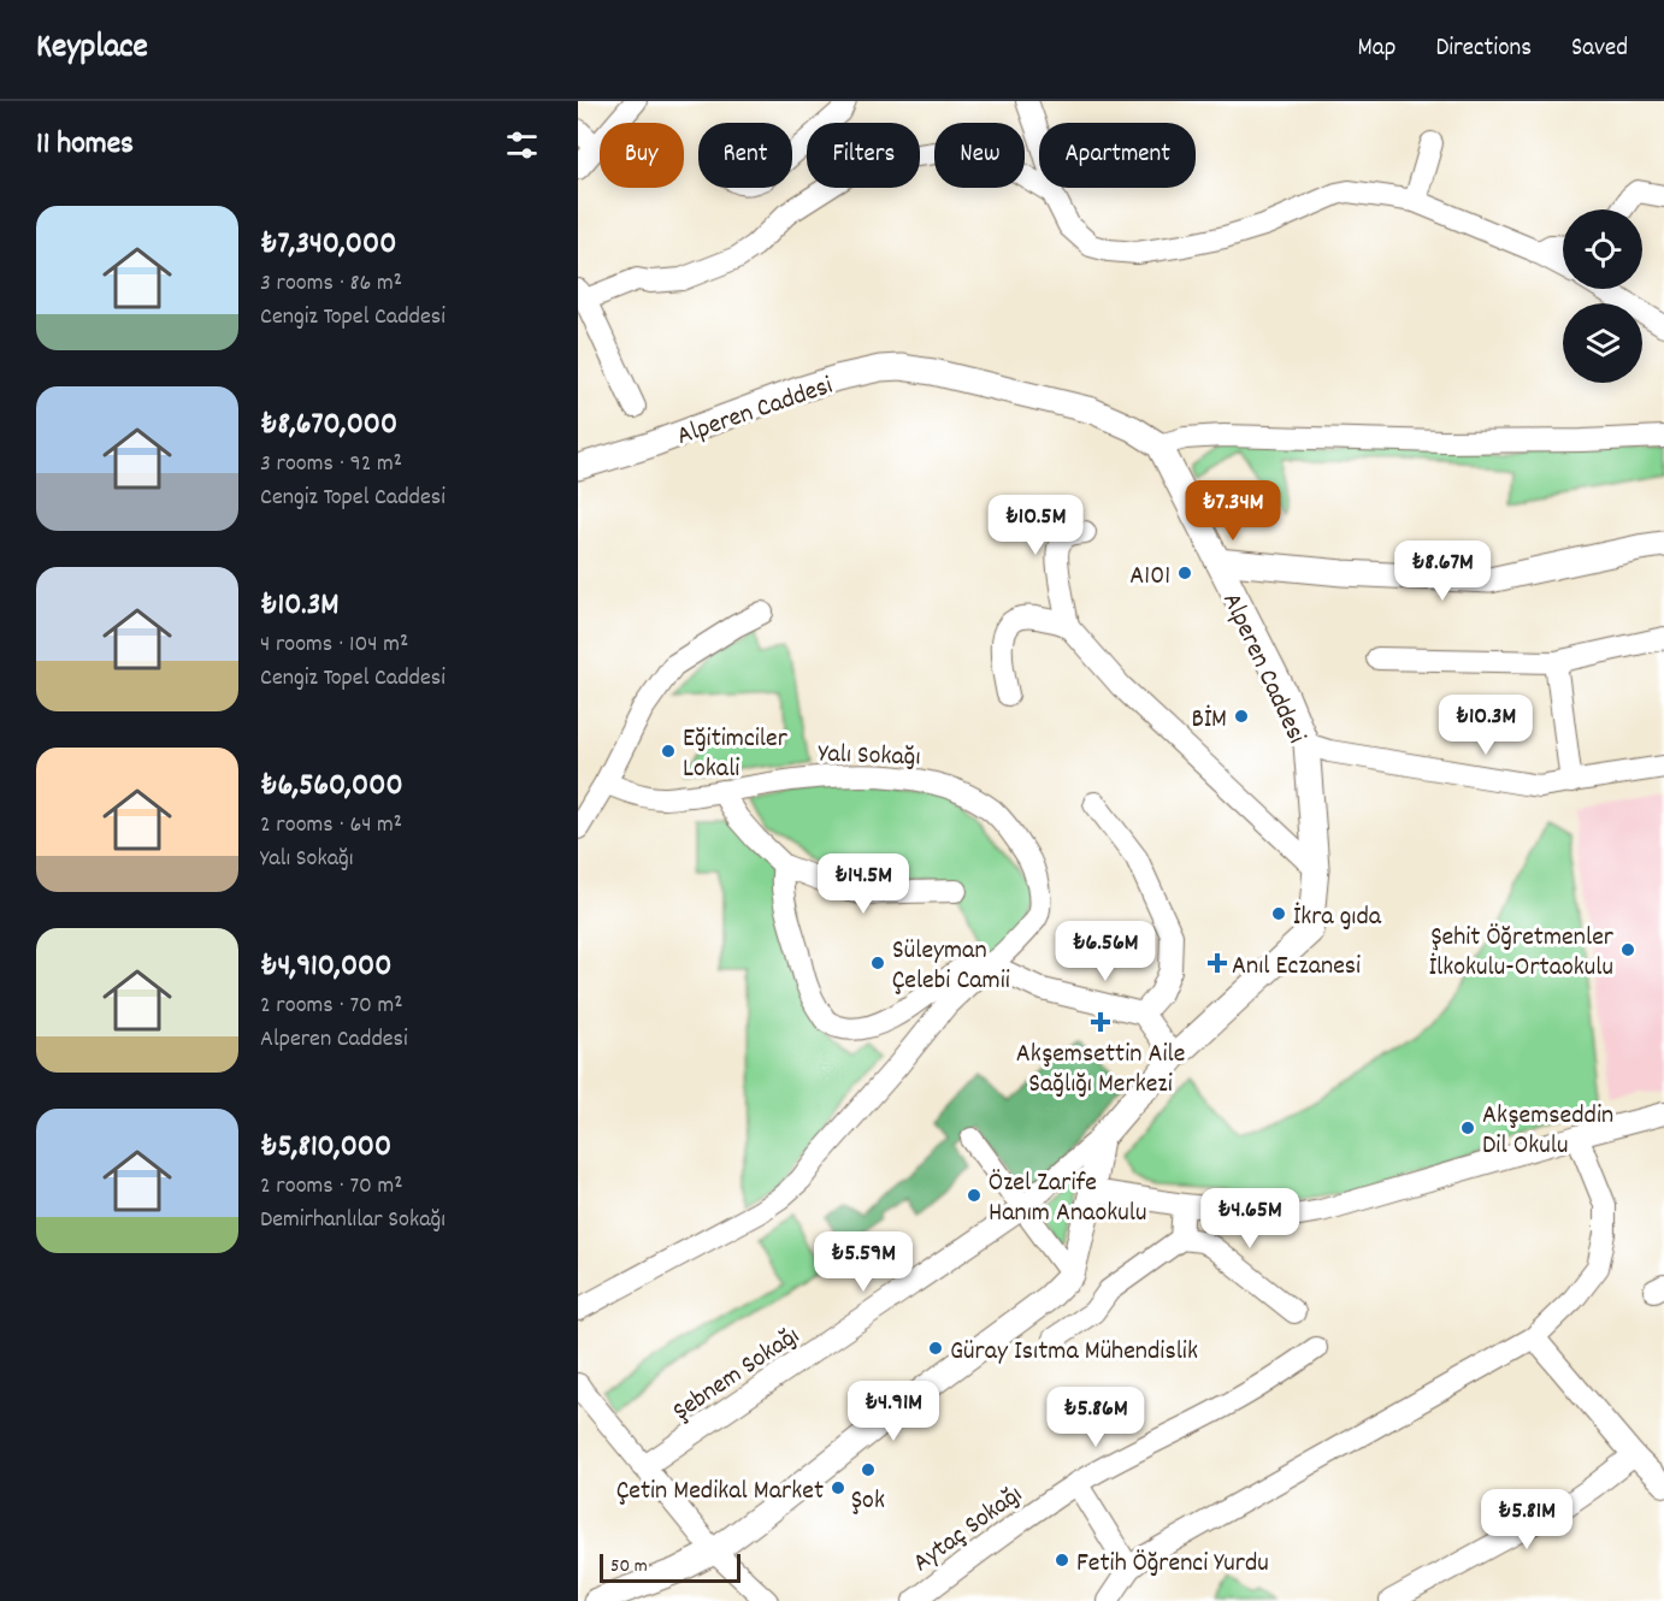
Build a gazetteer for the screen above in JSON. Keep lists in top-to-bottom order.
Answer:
{
  "streets": {
    "street": [
      "Alperen Caddesi",
      "Yalı Sokağı",
      "Şebnem Sokağı",
      "Aytaç Sokağı"
    ]
  },
  "crossings": [
    ["Alperen Caddesi", "Şebnem Sokağı"]
  ],
  "places": {
    "other": [
      "A101",
      "BİM",
      "Eğitimciler Lokali",
      "İkra gıda",
      "Şehit Öğretmenler İlkokulu-Ortaokulu",
      "Süleyman Çelebi Camii",
      "Akşemseddin Dil Okulu",
      "Özel Zarife Hanım Anaokulu",
      "Güray Isıtma Mühendislik",
      "Şok",
      "Çetin Medikal Market",
      "Fetih Öğrenci Yurdu"
    ],
    "health": ["Anıl Eczanesi", "Akşemsettin Aile Sağlığı Merkezi"]
  },
  "scale_bar": "50 m",
  "page": {
    "header": "Keyplace",
    "nav": ["Map", "Directions", "Saved"],
    "heading": "11 homes",
    "chip": [
      "Buy",
      "Rent",
      "Filters",
      "New",
      "Apartment"
    ],
    "list": [
      {
        "name": "₺7,340,000",
        "note": "3 rooms · 86 m² · Cengiz Topel Caddesi"
      },
      {
        "name": "₺8,670,000",
        "note": "3 rooms · 92 m² · Cengiz Topel Caddesi"
      },
      {
        "name": "₺10.3M",
        "note": "4 rooms · 104 m² · Cengiz Topel Caddesi"
      },
      {
        "name": "₺6,560,000",
        "note": "2 rooms · 64 m² · Yalı Sokağı"
      },
      {
        "name": "₺4,910,000",
        "note": "2 rooms · 70 m² · Alperen Caddesi"
      },
      {
        "name": "₺5,810,000",
        "note": "2 rooms · 70 m² · Demirhanlılar Sokağı"
      }
    ],
    "price": [
      "₺7.34M",
      "₺10.5M",
      "₺8.67M",
      "₺10.3M",
      "₺14.5M",
      "₺6.56M",
      "₺4.65M",
      "₺5.59M",
      "₺4.91M",
      "₺5.86M",
      "₺5.81M"
    ],
    "scale": "50 m"
  }
}
